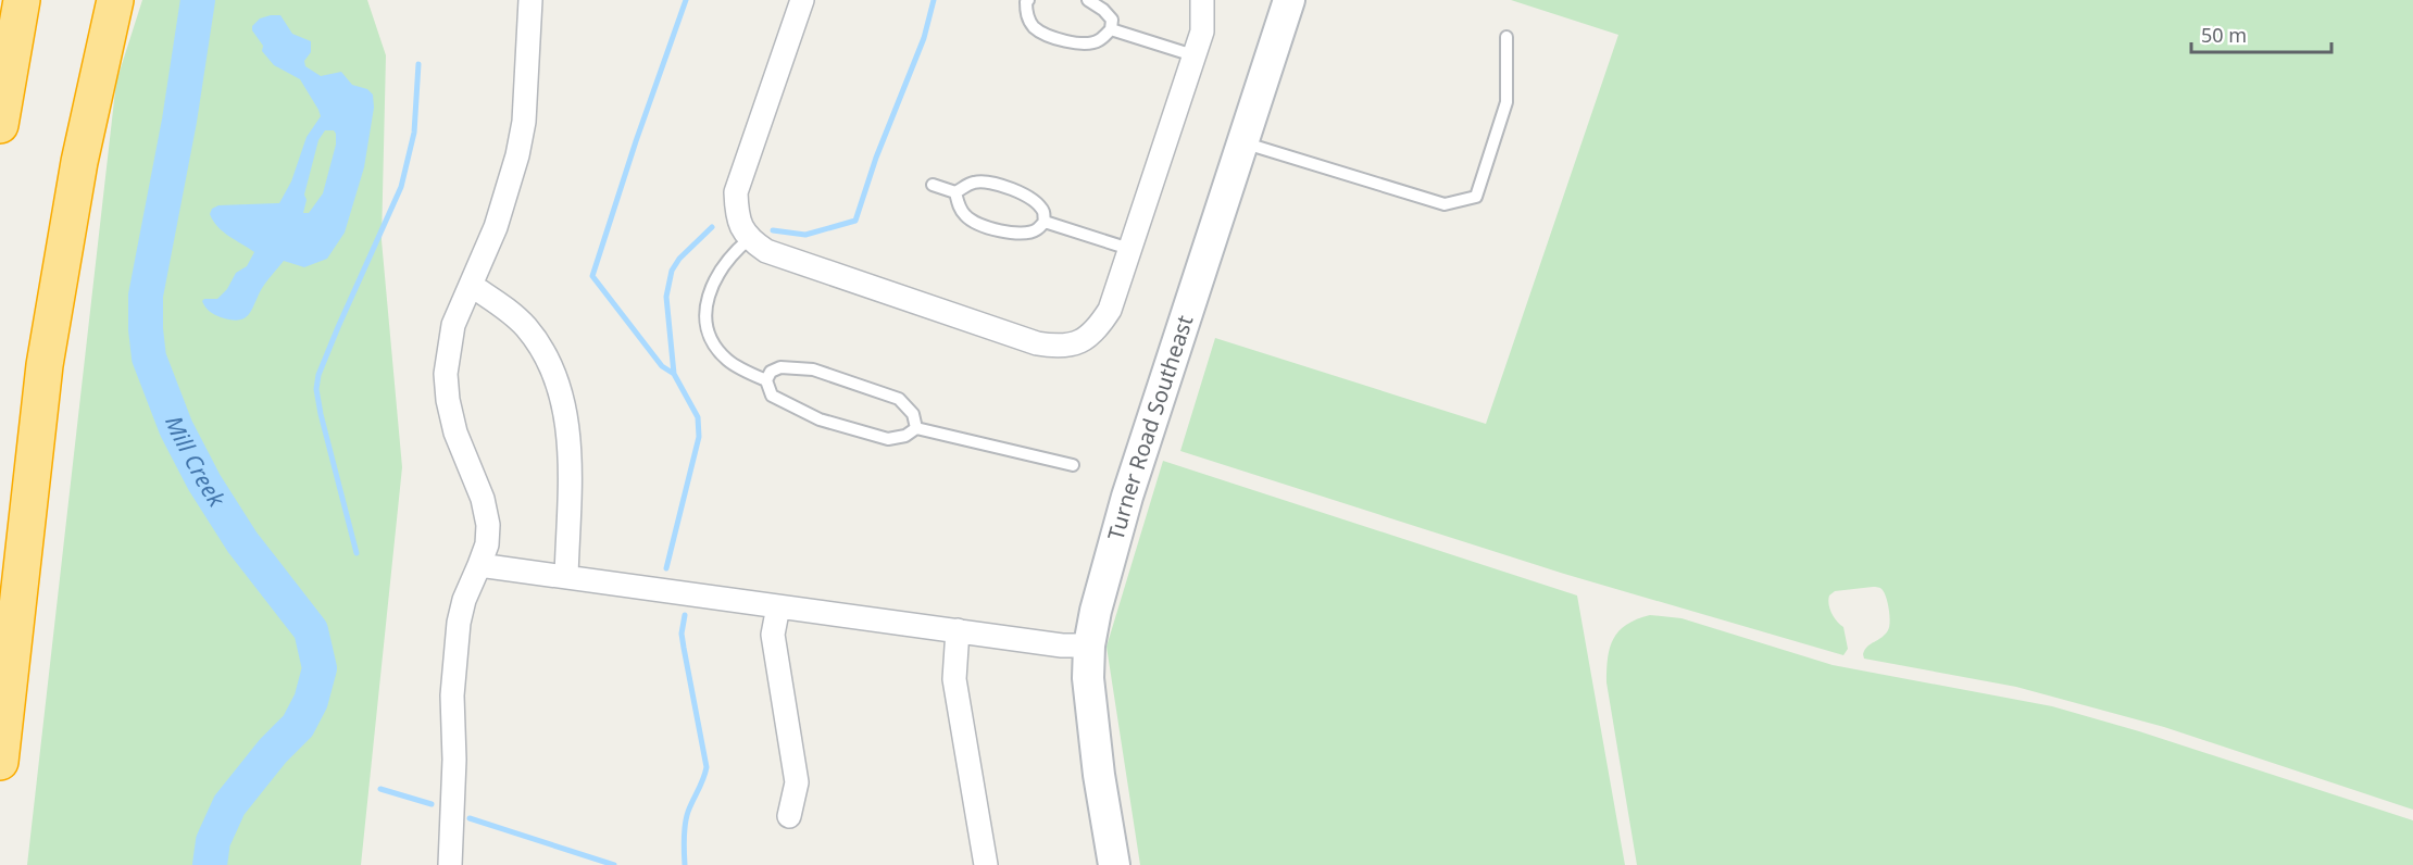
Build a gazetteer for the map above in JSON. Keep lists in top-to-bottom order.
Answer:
{
  "streets": {
    "main road": ["Turner Road Southeast"]
  },
  "water": ["Mill Creek"],
  "scale_bar": "50 m"
}
